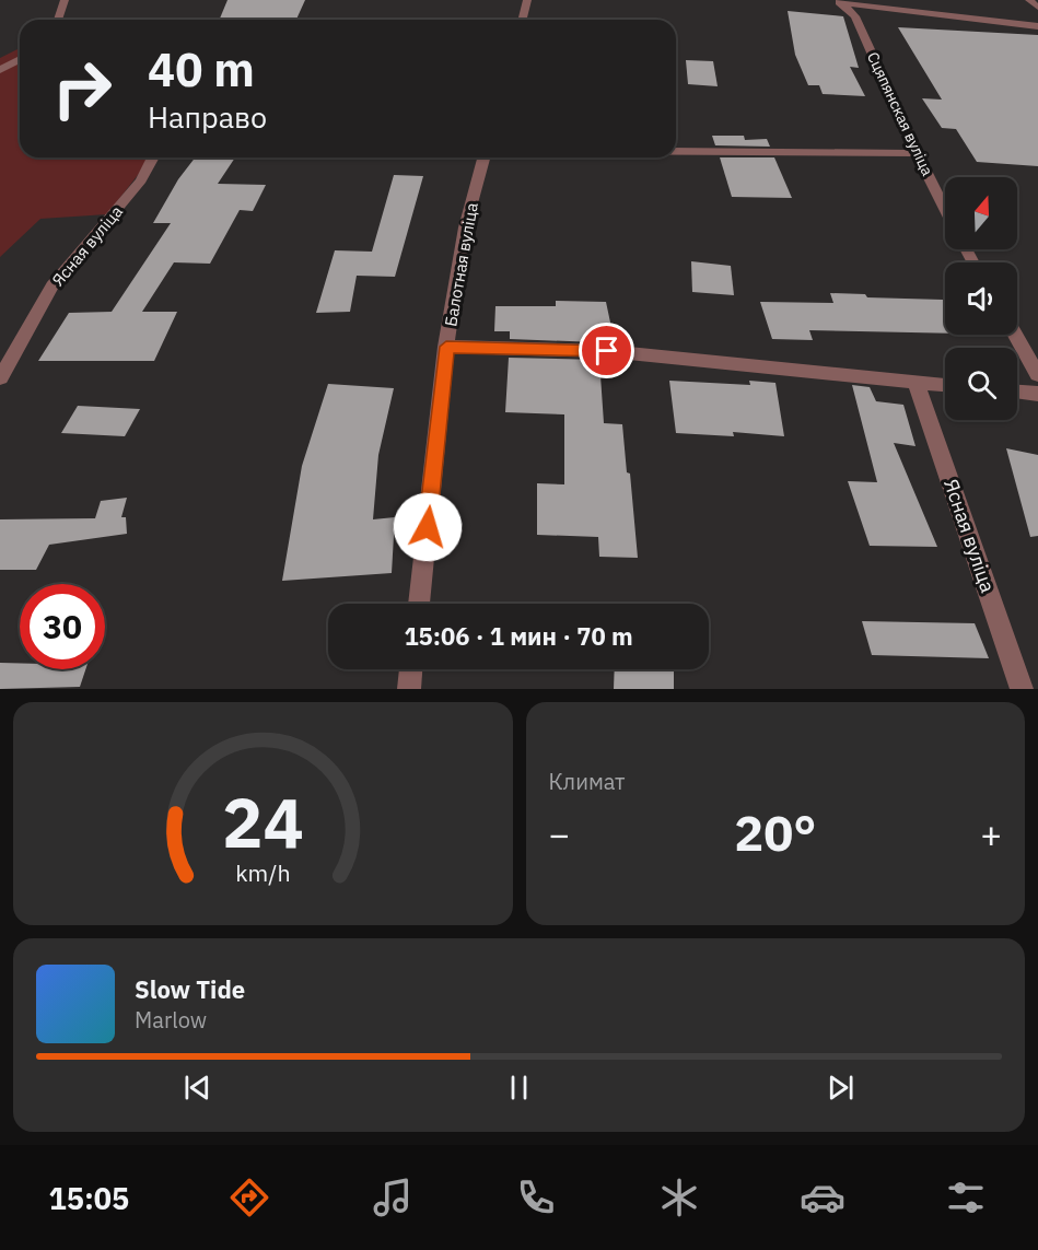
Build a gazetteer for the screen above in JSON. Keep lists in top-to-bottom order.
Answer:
{
  "streets": {
    "street": ["Сцяпянская вуліца", "Ясная вуліца", "Балотная вуліца"]
  },
  "north": "top",
  "page": {
    "turn": ["40 m", "Направо"],
    "limit": "30",
    "trip": "15:06 · 1 мин · 70 m",
    "tile": "Климат",
    "heat": ["−", "20°", "+"],
    "song": ["Slow Tide", "Marlow"],
    "tabs": "15:05",
    "gauge": ["24", "km/h"]
  }
}
